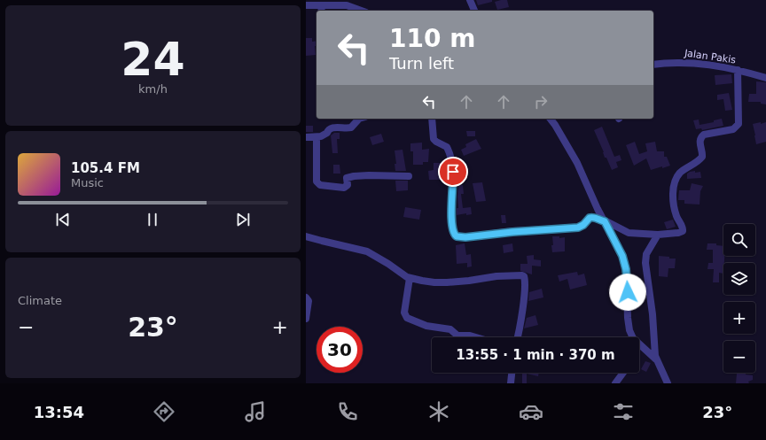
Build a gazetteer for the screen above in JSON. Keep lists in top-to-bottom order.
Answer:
{
  "streets": {
    "street": ["Jalan Pakis"]
  },
  "page": {
    "tile": [
      ["24", "km/h"],
      "Climate"
    ],
    "turn": ["110 m", "Turn left"],
    "song": ["105.4 FM", "Music"],
    "map_buttons": ["+", "−"],
    "heat": ["−", "23°", "+"],
    "limit": "30",
    "trip": "13:55 · 1 min · 370 m",
    "tabs": ["13:54", "23°"]
  }
}
